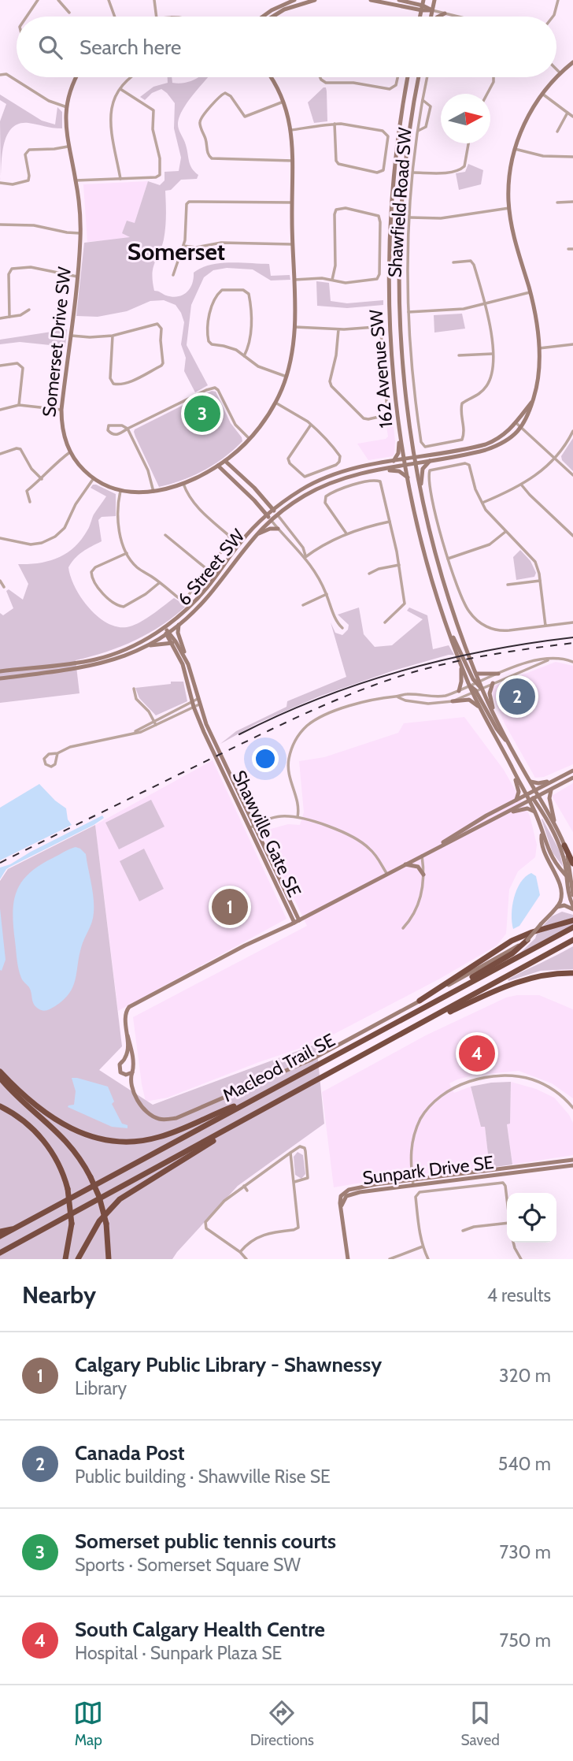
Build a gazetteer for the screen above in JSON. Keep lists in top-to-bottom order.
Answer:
{
  "streets": {
    "highway": ["Macleod Trail SE"],
    "street": [
      "Shawfield Road SW",
      "Somerset Drive SW",
      "162 Avenue SW",
      "6 Street SW",
      "Shawville Gate SE",
      "Sunpark Drive SE"
    ]
  },
  "crossings": [
    ["162 Avenue SW", "6 Street SW"]
  ],
  "districts": ["Somerset"],
  "north": "right",
  "page": {
    "search": "Search here",
    "pins": [
      "3",
      "2",
      "1",
      "4"
    ],
    "heading": ["Nearby", "4 results"],
    "list": [
      {
        "mark": "1",
        "name": "Calgary Public Library - Shawnessy",
        "note": "Library",
        "value": "320 m"
      },
      {
        "mark": "2",
        "name": "Canada Post",
        "note": "Public building · Shawville Rise SE",
        "value": "540 m"
      },
      {
        "mark": "3",
        "name": "Somerset public tennis courts",
        "note": "Sports · Somerset Square SW",
        "value": "730 m"
      },
      {
        "mark": "4",
        "name": "South Calgary Health Centre",
        "note": "Hospital · Sunpark Plaza SE",
        "value": "750 m"
      }
    ],
    "nav": ["Map", "Directions", "Saved"]
  }
}
